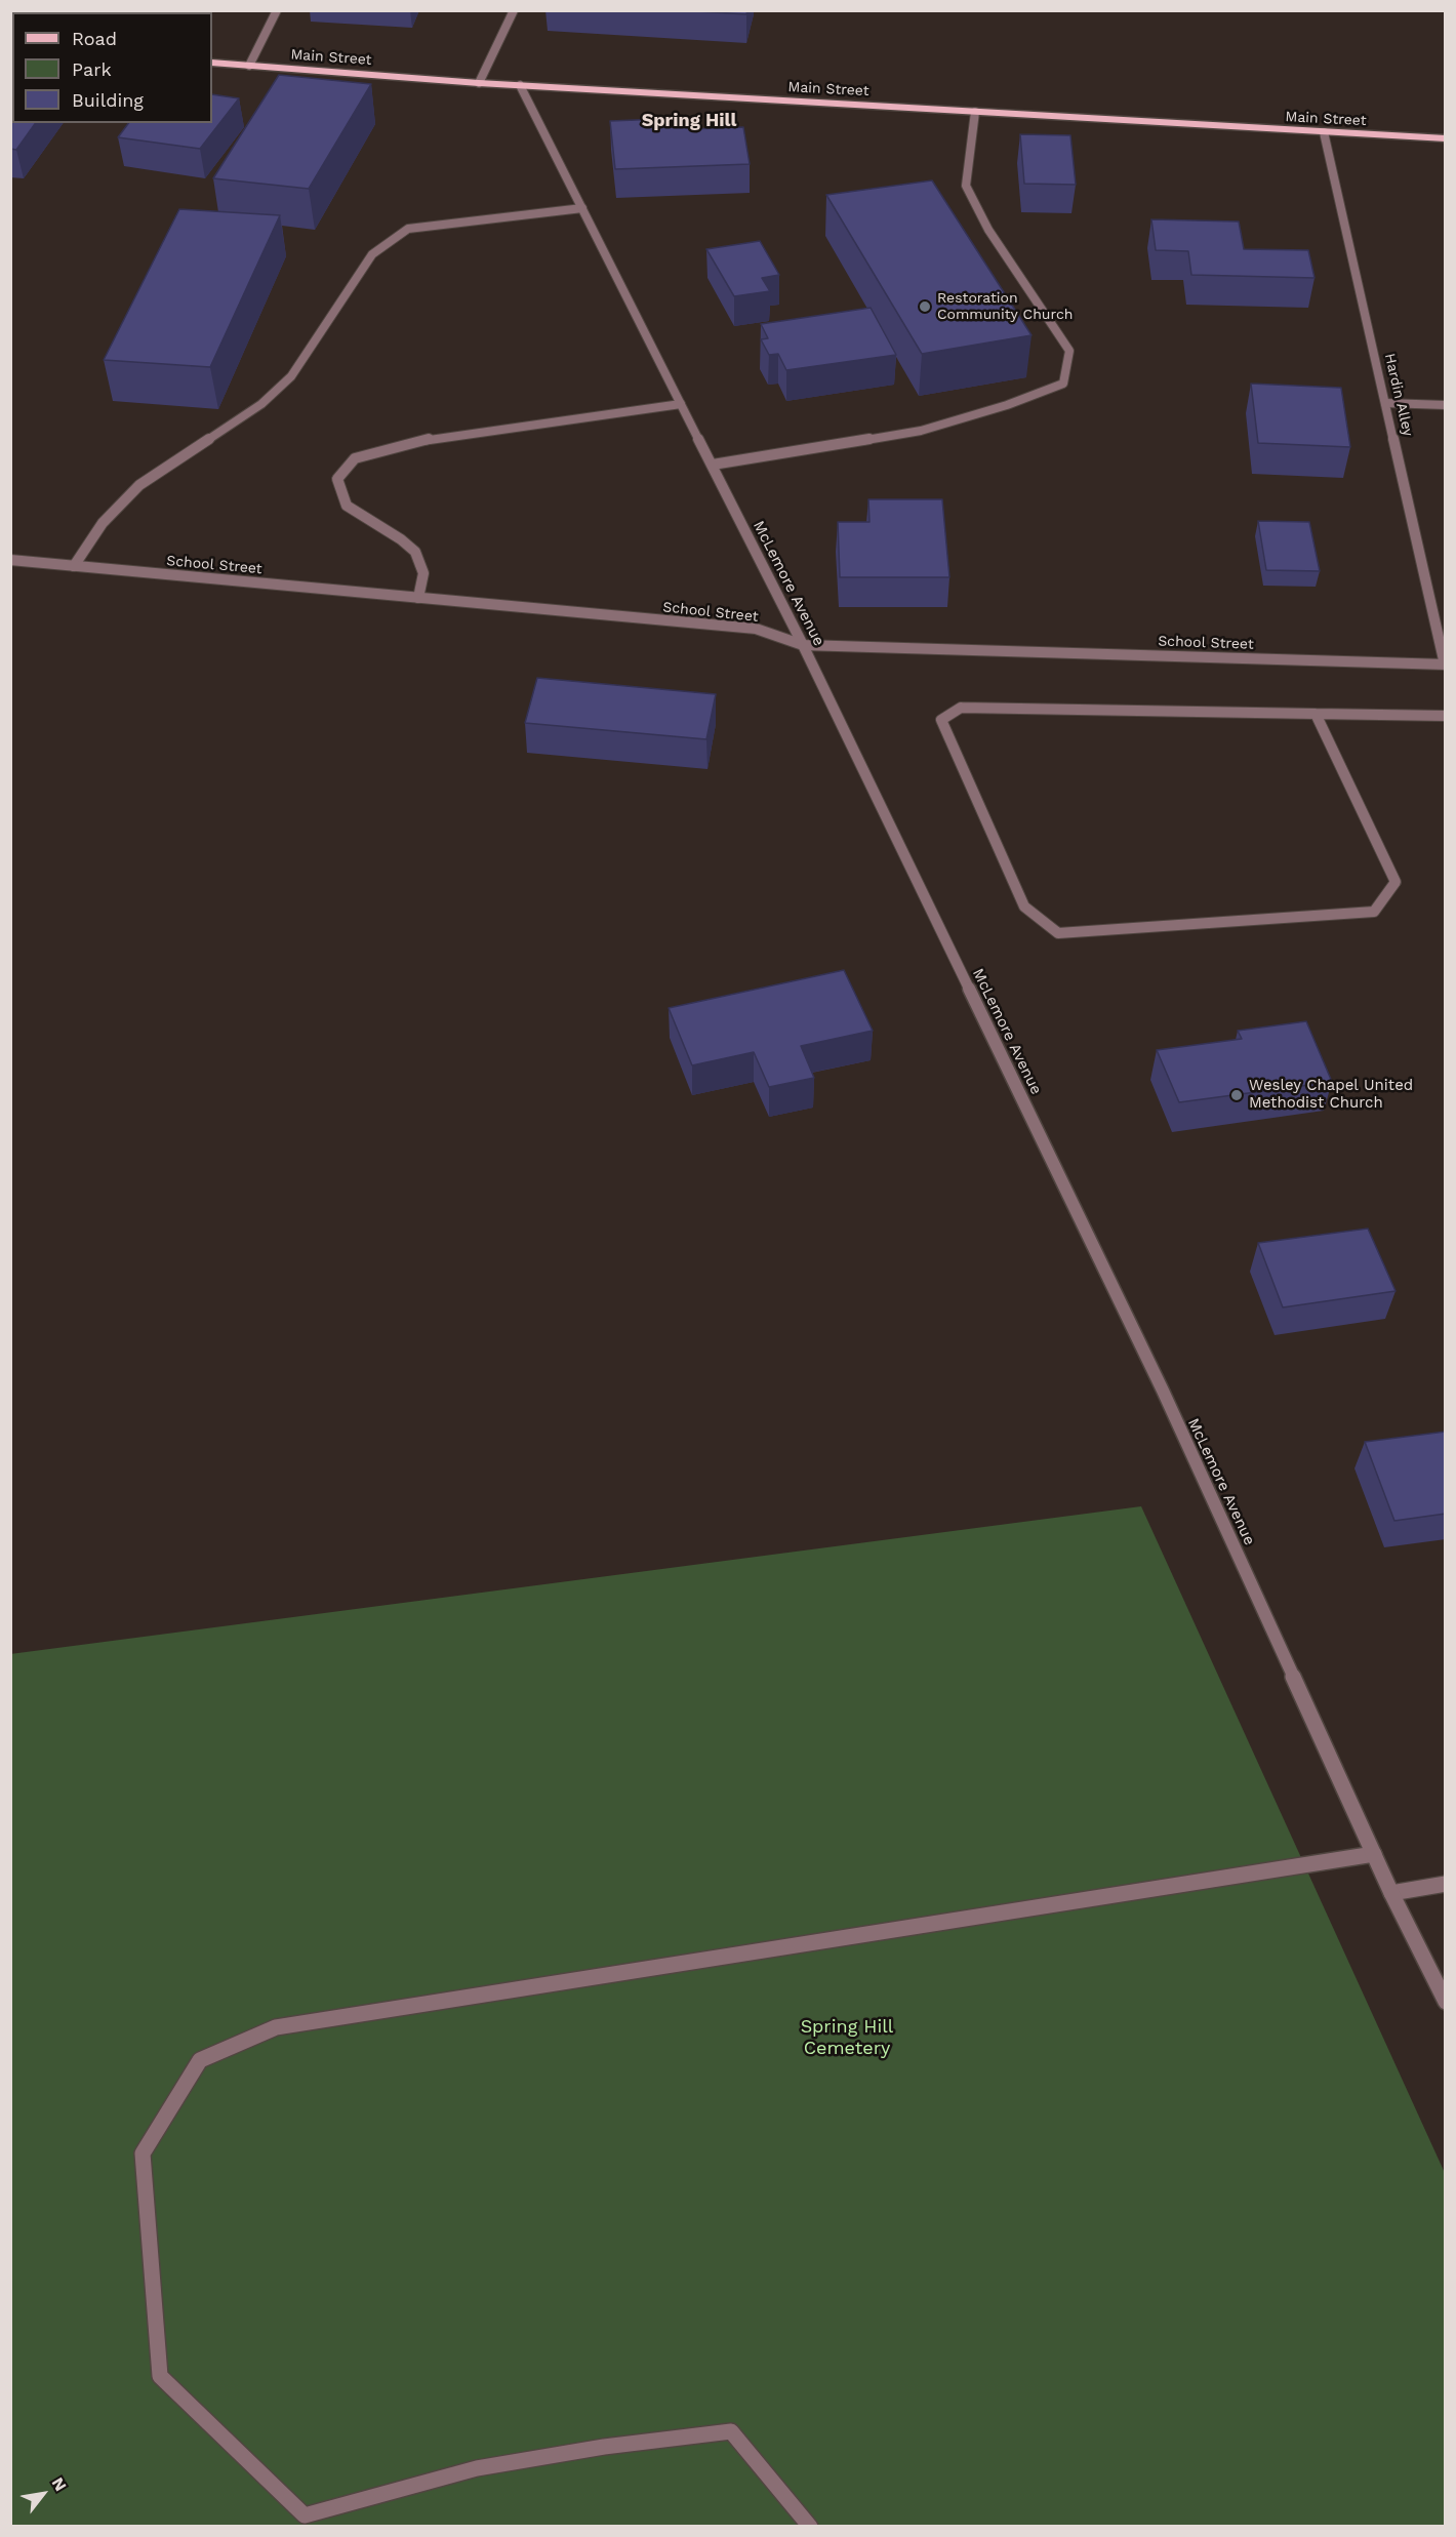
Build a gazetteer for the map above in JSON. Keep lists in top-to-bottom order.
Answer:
{
  "streets": {
    "main road": ["Main Street"],
    "street": ["Hardin Alley", "School Street", "McLemore Avenue"]
  },
  "crossings": [
    ["Main Street", "Hardin Alley"],
    ["Main Street", "McLemore Avenue"],
    ["Hardin Alley", "School Street"],
    ["School Street", "McLemore Avenue"]
  ],
  "districts": ["Spring Hill"],
  "parks": ["Spring Hill Cemetery"],
  "places": ["Restoration Community Church", "Wesley Chapel United Methodist Church"],
  "legend": ["Road", "Park", "Building"],
  "north": "top right"
}
